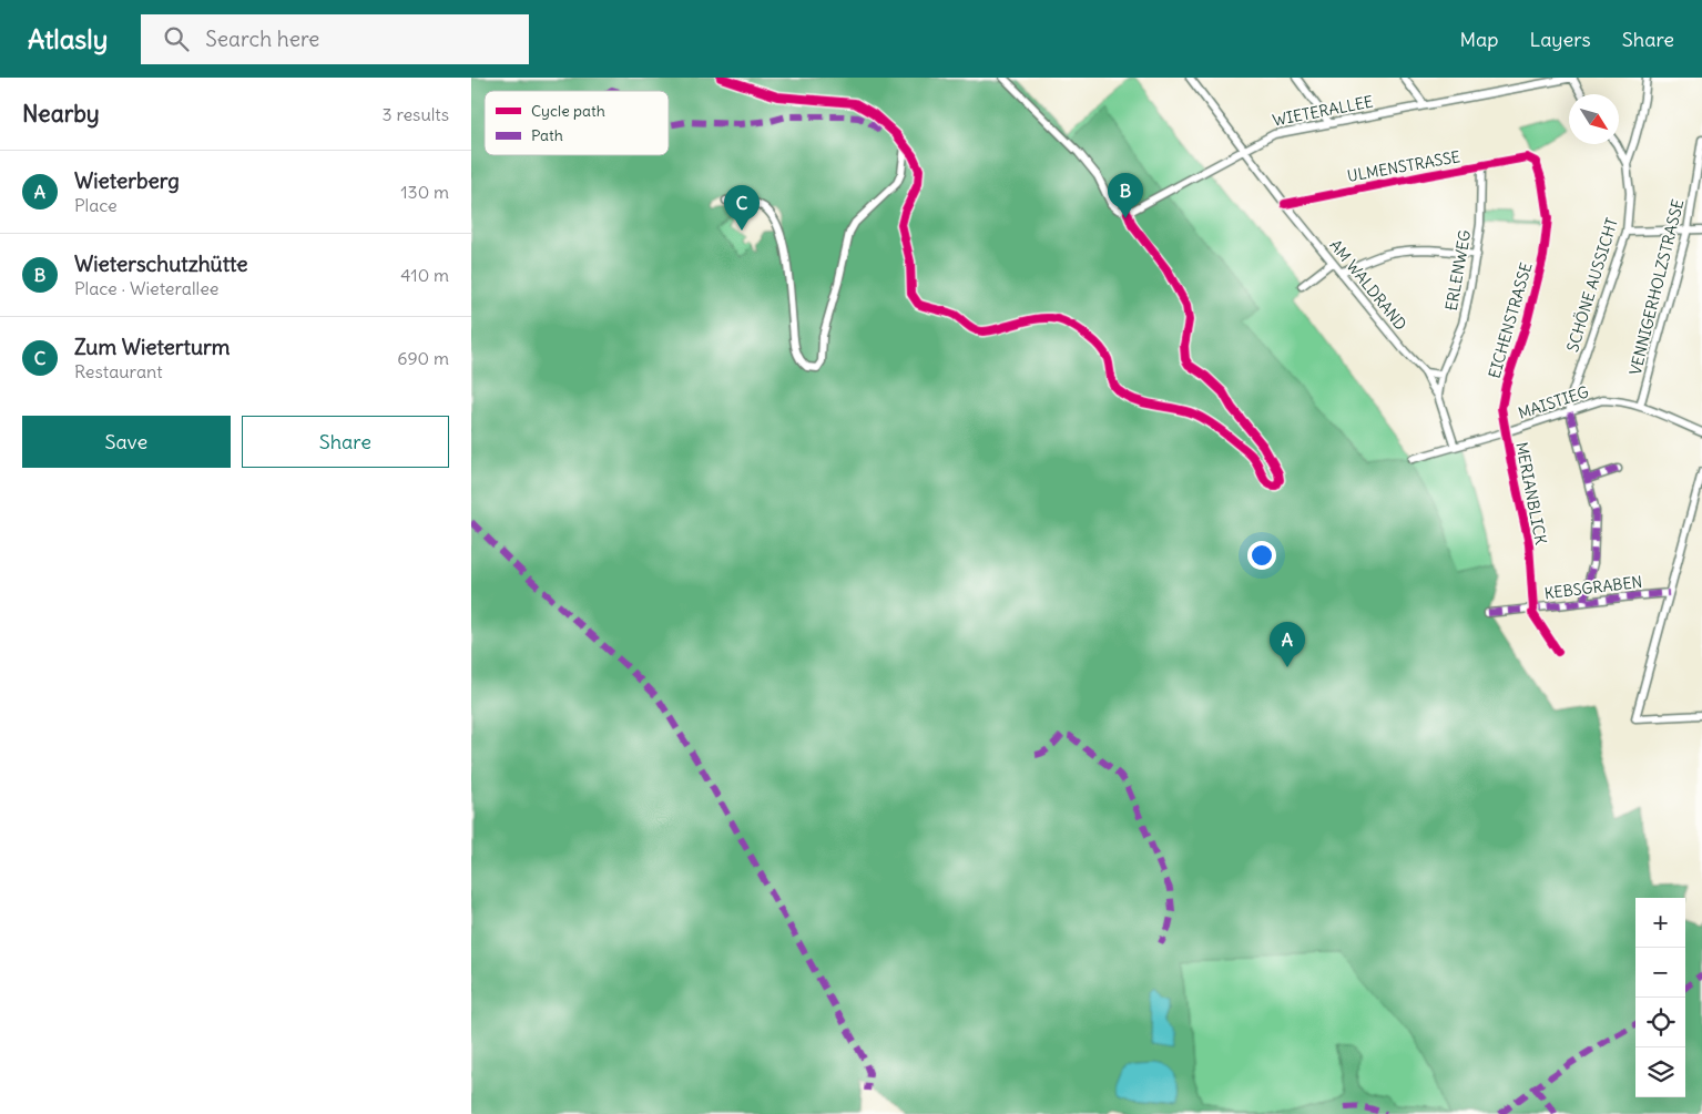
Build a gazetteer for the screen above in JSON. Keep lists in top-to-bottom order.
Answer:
{
  "streets": {
    "street": [
      "WIETERALLEE",
      "ULMENSTRASSE",
      "ERLENWEG",
      "AM WALDRAND",
      "SCHÖNE AUSSICHT",
      "VENNIGERHOLZSTRASSE",
      "EICHENSTRASSE",
      "MAISTIEG",
      "MERIANBLICK",
      "KEBSGRABEN"
    ]
  },
  "crossings": [
    ["WIETERALLEE", "AM WALDRAND"],
    ["ULMENSTRASSE", "ERLENWEG"],
    ["ULMENSTRASSE", "AM WALDRAND"],
    ["ULMENSTRASSE", "EICHENSTRASSE"],
    ["ERLENWEG", "AM WALDRAND"],
    ["AM WALDRAND", "MAISTIEG"],
    ["SCHÖNE AUSSICHT", "MAISTIEG"],
    ["VENNIGERHOLZSTRASSE", "MAISTIEG"],
    ["EICHENSTRASSE", "MAISTIEG"],
    ["EICHENSTRASSE", "MERIANBLICK"],
    ["MAISTIEG", "MERIANBLICK"],
    ["MERIANBLICK", "KEBSGRABEN"]
  ],
  "legend": ["Cycle path", "Path"],
  "north": "bottom right",
  "page": {
    "header": "Atlasly",
    "search": "Search here",
    "nav": ["Map", "Layers", "Share"],
    "heading": ["Nearby", "3 results"],
    "list": [
      {
        "mark": "A",
        "name": "Wieterberg",
        "note": "Place",
        "value": "130 m"
      },
      {
        "mark": "B",
        "name": "Wieterschutzhütte",
        "note": "Place · Wieterallee",
        "value": "410 m"
      },
      {
        "mark": "C",
        "name": "Zum Wieterturm",
        "note": "Restaurant",
        "value": "690 m"
      }
    ],
    "pins": ["B", "C", "A"],
    "buttons": ["Save", "Share"],
    "map_buttons": ["+", "−"]
  }
}
